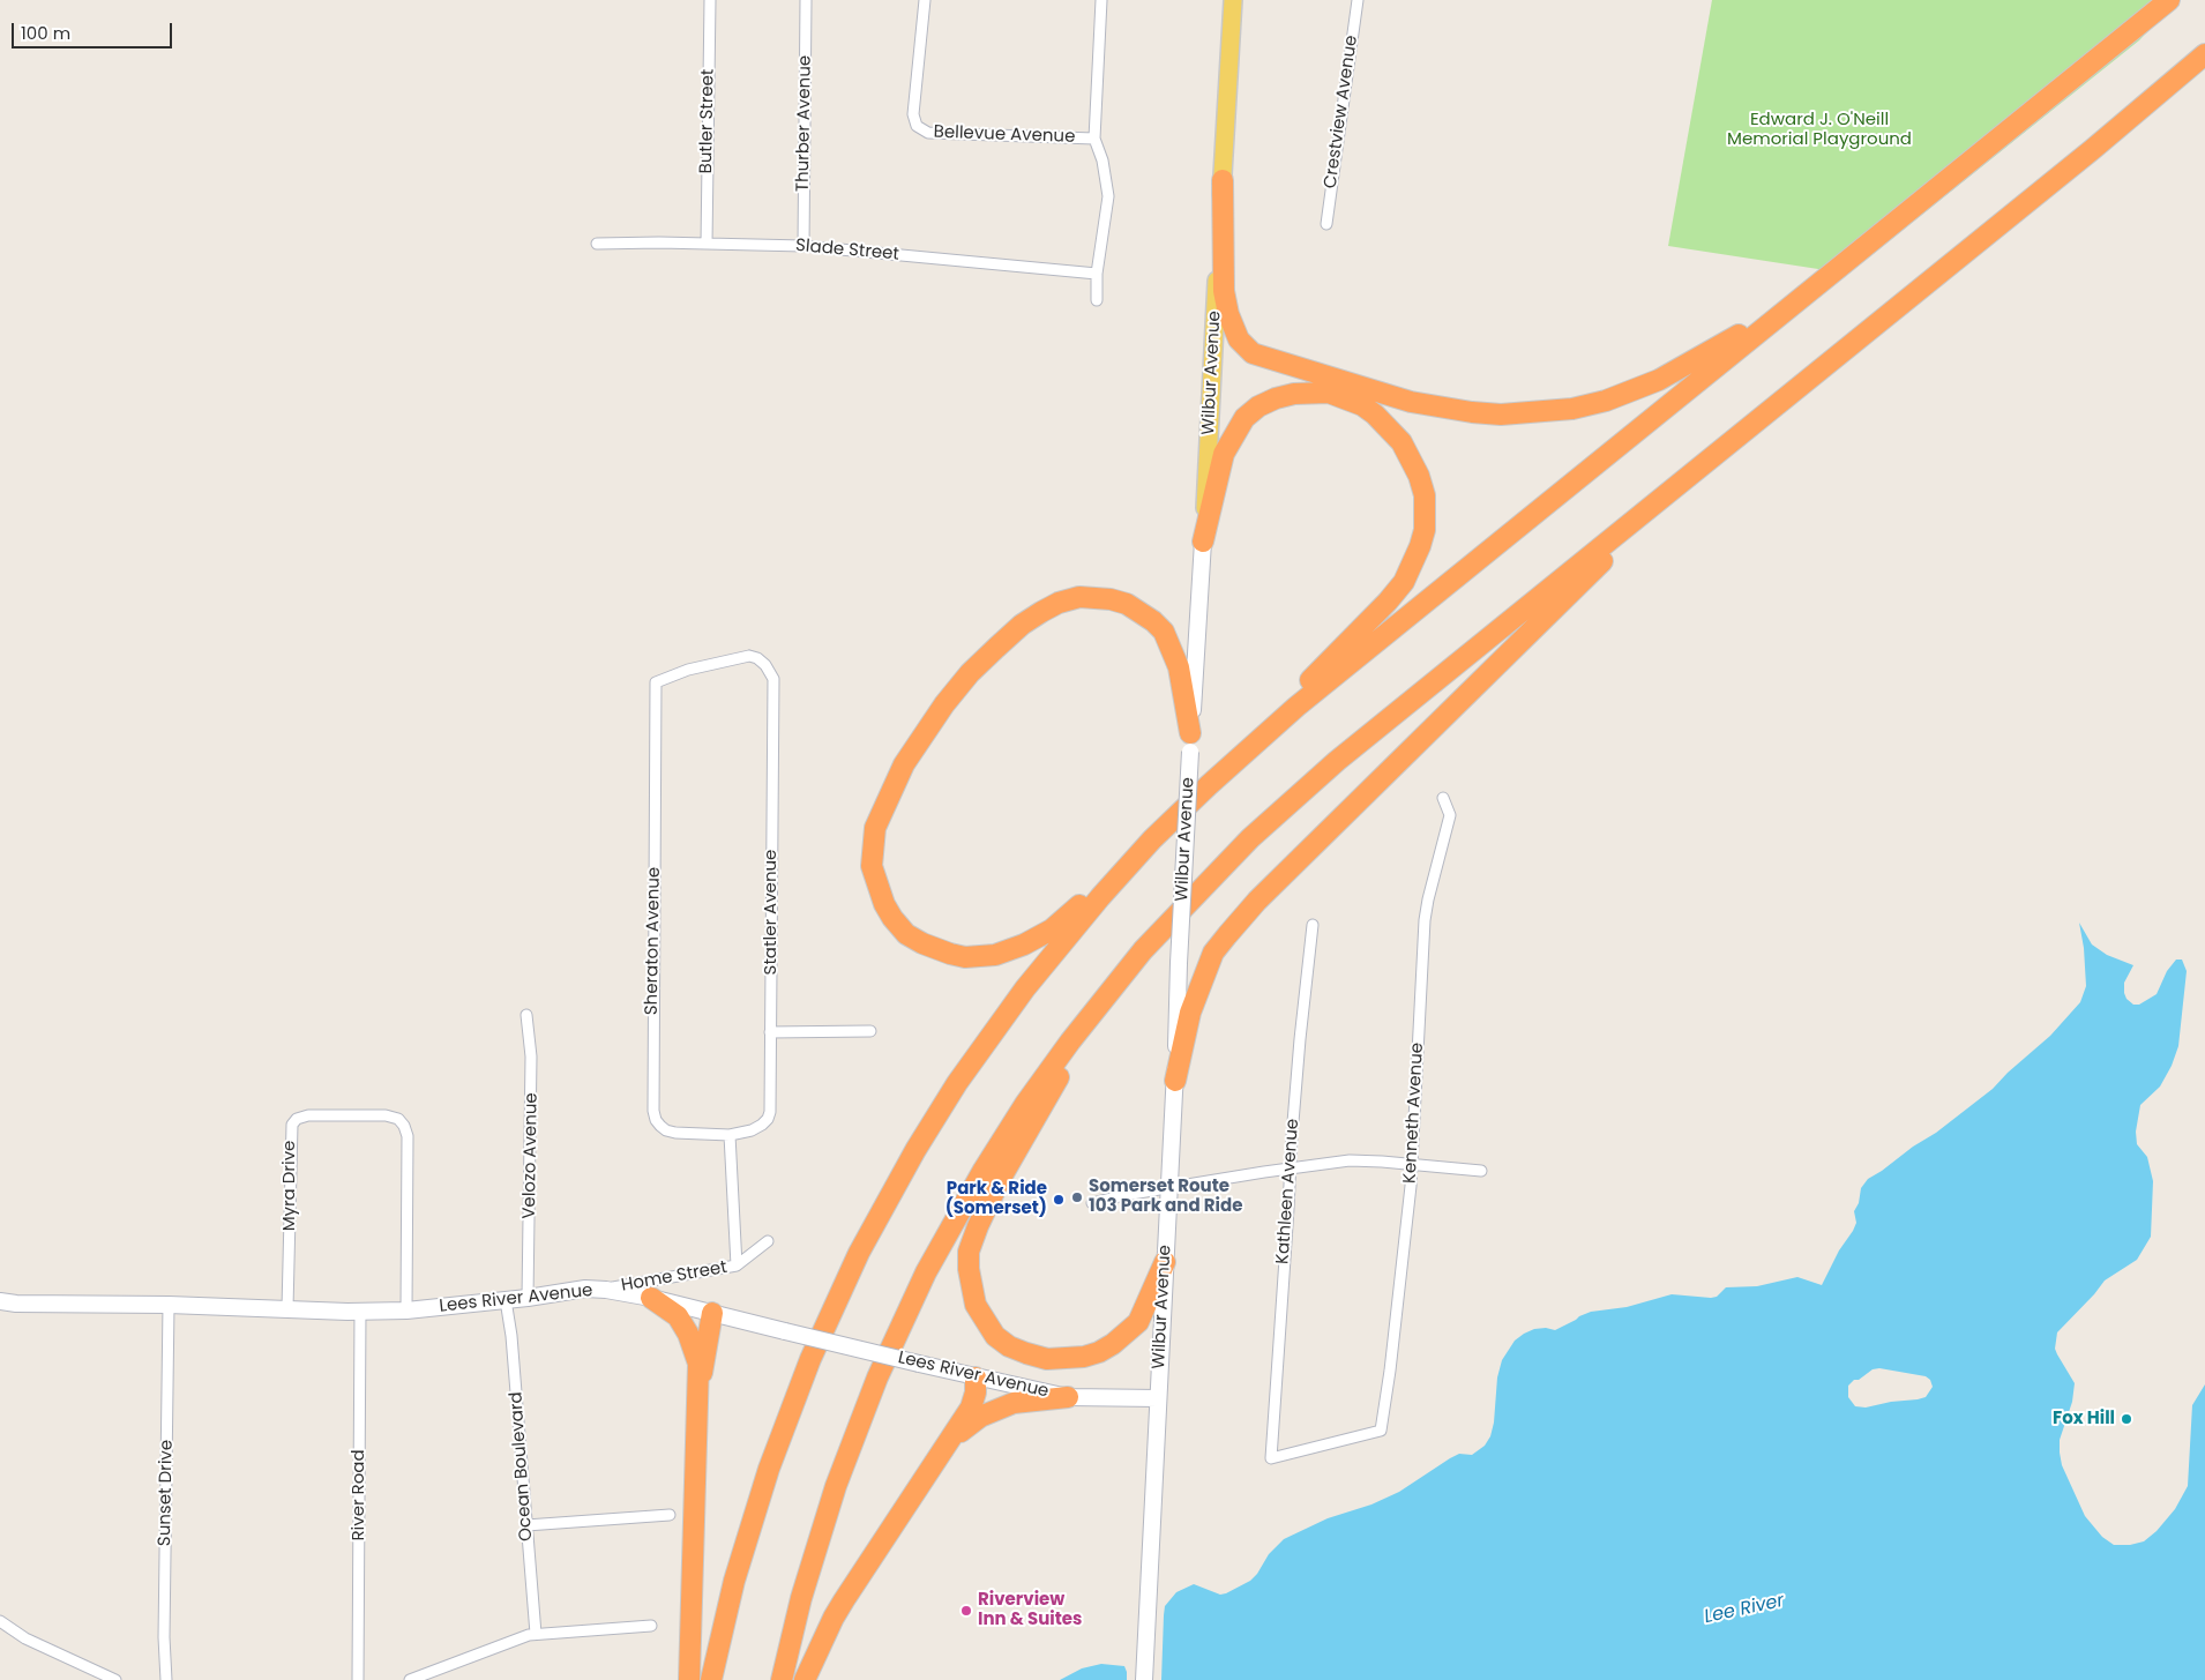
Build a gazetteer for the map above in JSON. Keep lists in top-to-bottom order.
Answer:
{
  "streets": {
    "main road": ["Wilbur Avenue", "Lees River Avenue"],
    "street": [
      "Crestview Avenue",
      "Butler Street",
      "Thurber Avenue",
      "Bellevue Avenue",
      "Slade Street",
      "Statler Avenue",
      "Sheraton Avenue",
      "Kenneth Avenue",
      "Velozo Avenue",
      "Myra Drive",
      "Kathleen Avenue",
      "Home Street",
      "Ocean Boulevard",
      "Sunset Drive",
      "River Road"
    ]
  },
  "crossings": [
    ["Butler Street", "Slade Street"],
    ["Thurber Avenue", "Slade Street"],
    ["Wilbur Avenue", "Lees River Avenue"],
    ["Statler Avenue", "Sheraton Avenue"],
    ["Kenneth Avenue", "Kathleen Avenue"],
    ["Velozo Avenue", "Lees River Avenue"],
    ["Myra Drive", "Lees River Avenue"],
    ["Home Street", "Lees River Avenue"],
    ["Lees River Avenue", "Ocean Boulevard"],
    ["Lees River Avenue", "Sunset Drive"],
    ["Lees River Avenue", "River Road"]
  ],
  "water": ["Lee River"],
  "parks": ["Edward J. O'Neill Memorial Playground"],
  "places": [
    "Somerset Route 103 Park and Ride",
    "Park & Ride (Somerset)",
    "Fox Hill",
    "Riverview Inn & Suites"
  ],
  "scale_bar": "100 m"
}
